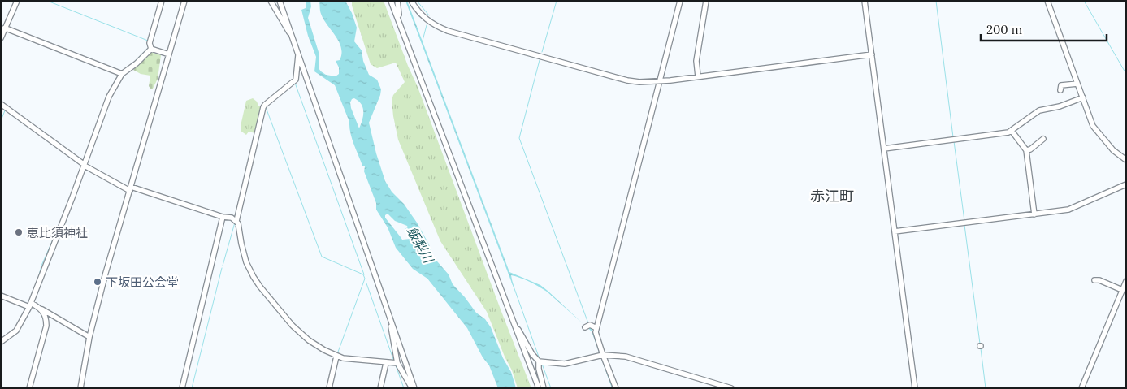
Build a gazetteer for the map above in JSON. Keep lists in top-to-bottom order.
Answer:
{
  "districts": ["赤江町"],
  "water": ["飯梨川"],
  "places": ["恵比須神社", "下坂田公会堂"],
  "scale_bar": "200 m"
}
